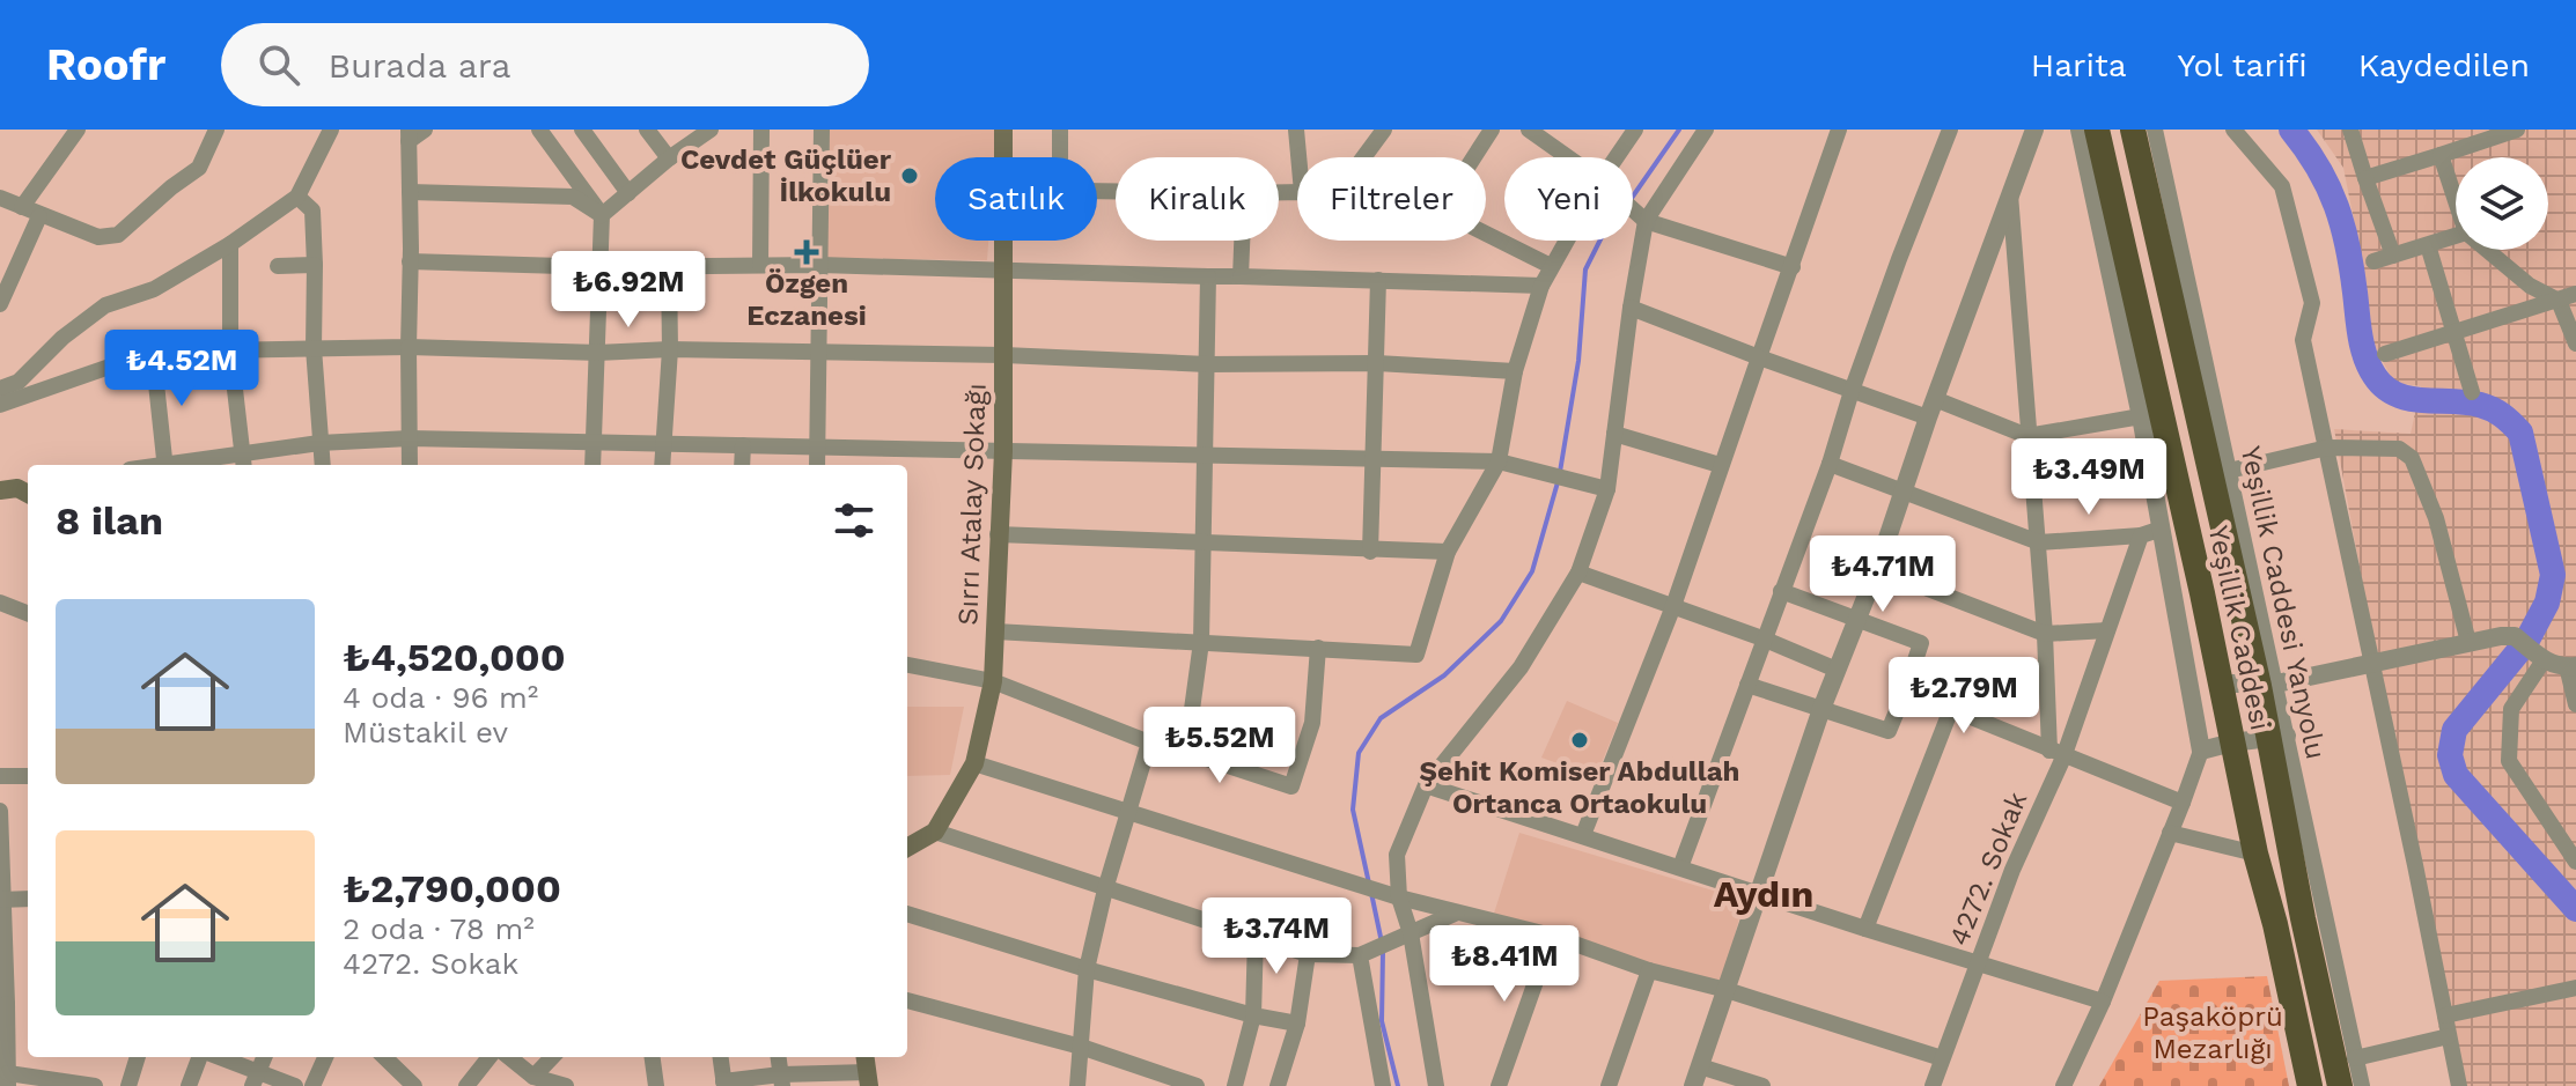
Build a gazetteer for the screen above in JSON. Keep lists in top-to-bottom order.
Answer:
{
  "streets": {
    "highway": ["Yeşillik Caddesi"],
    "main road": ["Sırrı Atalay Sokağı"],
    "street": ["Yeşillik Caddesi Yanyolu", "4272. Sokak"]
  },
  "crossings": [
    ["Yeşillik Caddesi Yanyolu", "Yeşillik Caddesi"]
  ],
  "districts": ["Aydın"],
  "parks": ["Paşaköprü Mezarlığı"],
  "places": {
    "other": ["Cevdet Güçlüer İlkokulu", "Şehit Komiser Abdullah Ortanca Ortaokulu"],
    "health": ["Özgen Eczanesi"]
  },
  "page": {
    "header": "Roofr",
    "search": "Burada ara",
    "nav": ["Harita", "Yol tarifi", "Kaydedilen"],
    "chip": [
      "Satılık",
      "Kiralık",
      "Filtreler",
      "Yeni"
    ],
    "price": [
      "₺6.92M",
      "₺4.52M",
      "₺3.49M",
      "₺4.71M",
      "₺2.79M",
      "₺5.52M",
      "₺3.74M",
      "₺8.41M"
    ],
    "heading": "8 ilan",
    "list": [
      {
        "name": "₺4,520,000",
        "note": "4 oda · 96 m² · Müstakil ev"
      },
      {
        "name": "₺2,790,000",
        "note": "2 oda · 78 m² · 4272. Sokak"
      }
    ]
  }
}
